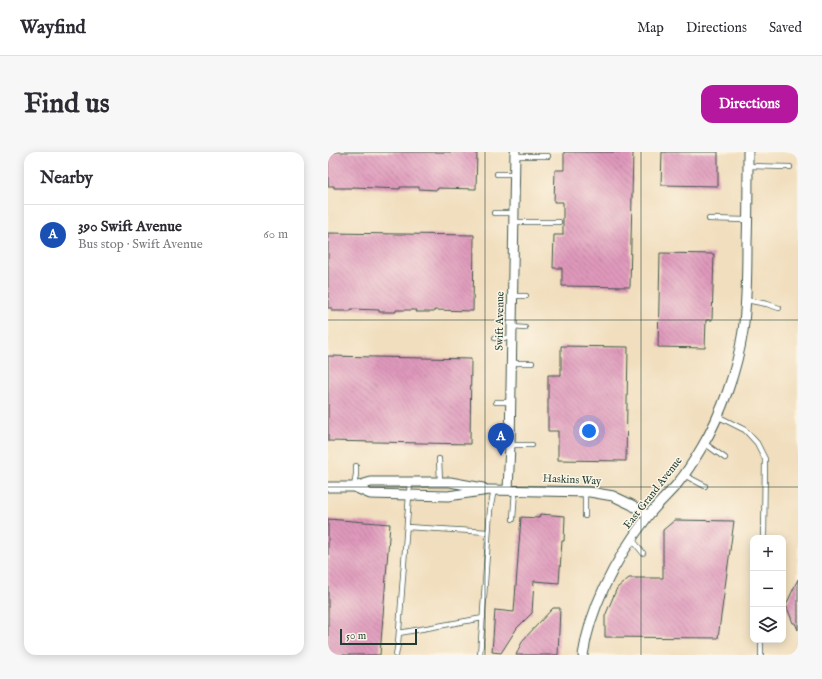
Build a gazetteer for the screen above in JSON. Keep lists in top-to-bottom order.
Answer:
{
  "streets": {
    "street": ["Swift Avenue", "Haskins Way", "East Grand Avenue"]
  },
  "crossings": [
    ["Swift Avenue", "Haskins Way"],
    ["Haskins Way", "East Grand Avenue"]
  ],
  "scale_bar": "50 m",
  "page": {
    "header": "Wayfind",
    "nav": ["Map", "Directions", "Saved"],
    "buttons": "Directions",
    "title": "Find us",
    "heading": "Nearby",
    "list": [
      {
        "mark": "A",
        "name": "390 Swift Avenue",
        "note": "Bus stop · Swift Avenue",
        "value": "60 m"
      }
    ],
    "pins": "A",
    "map_buttons": ["+", "−"],
    "scale": "50 m"
  }
}
